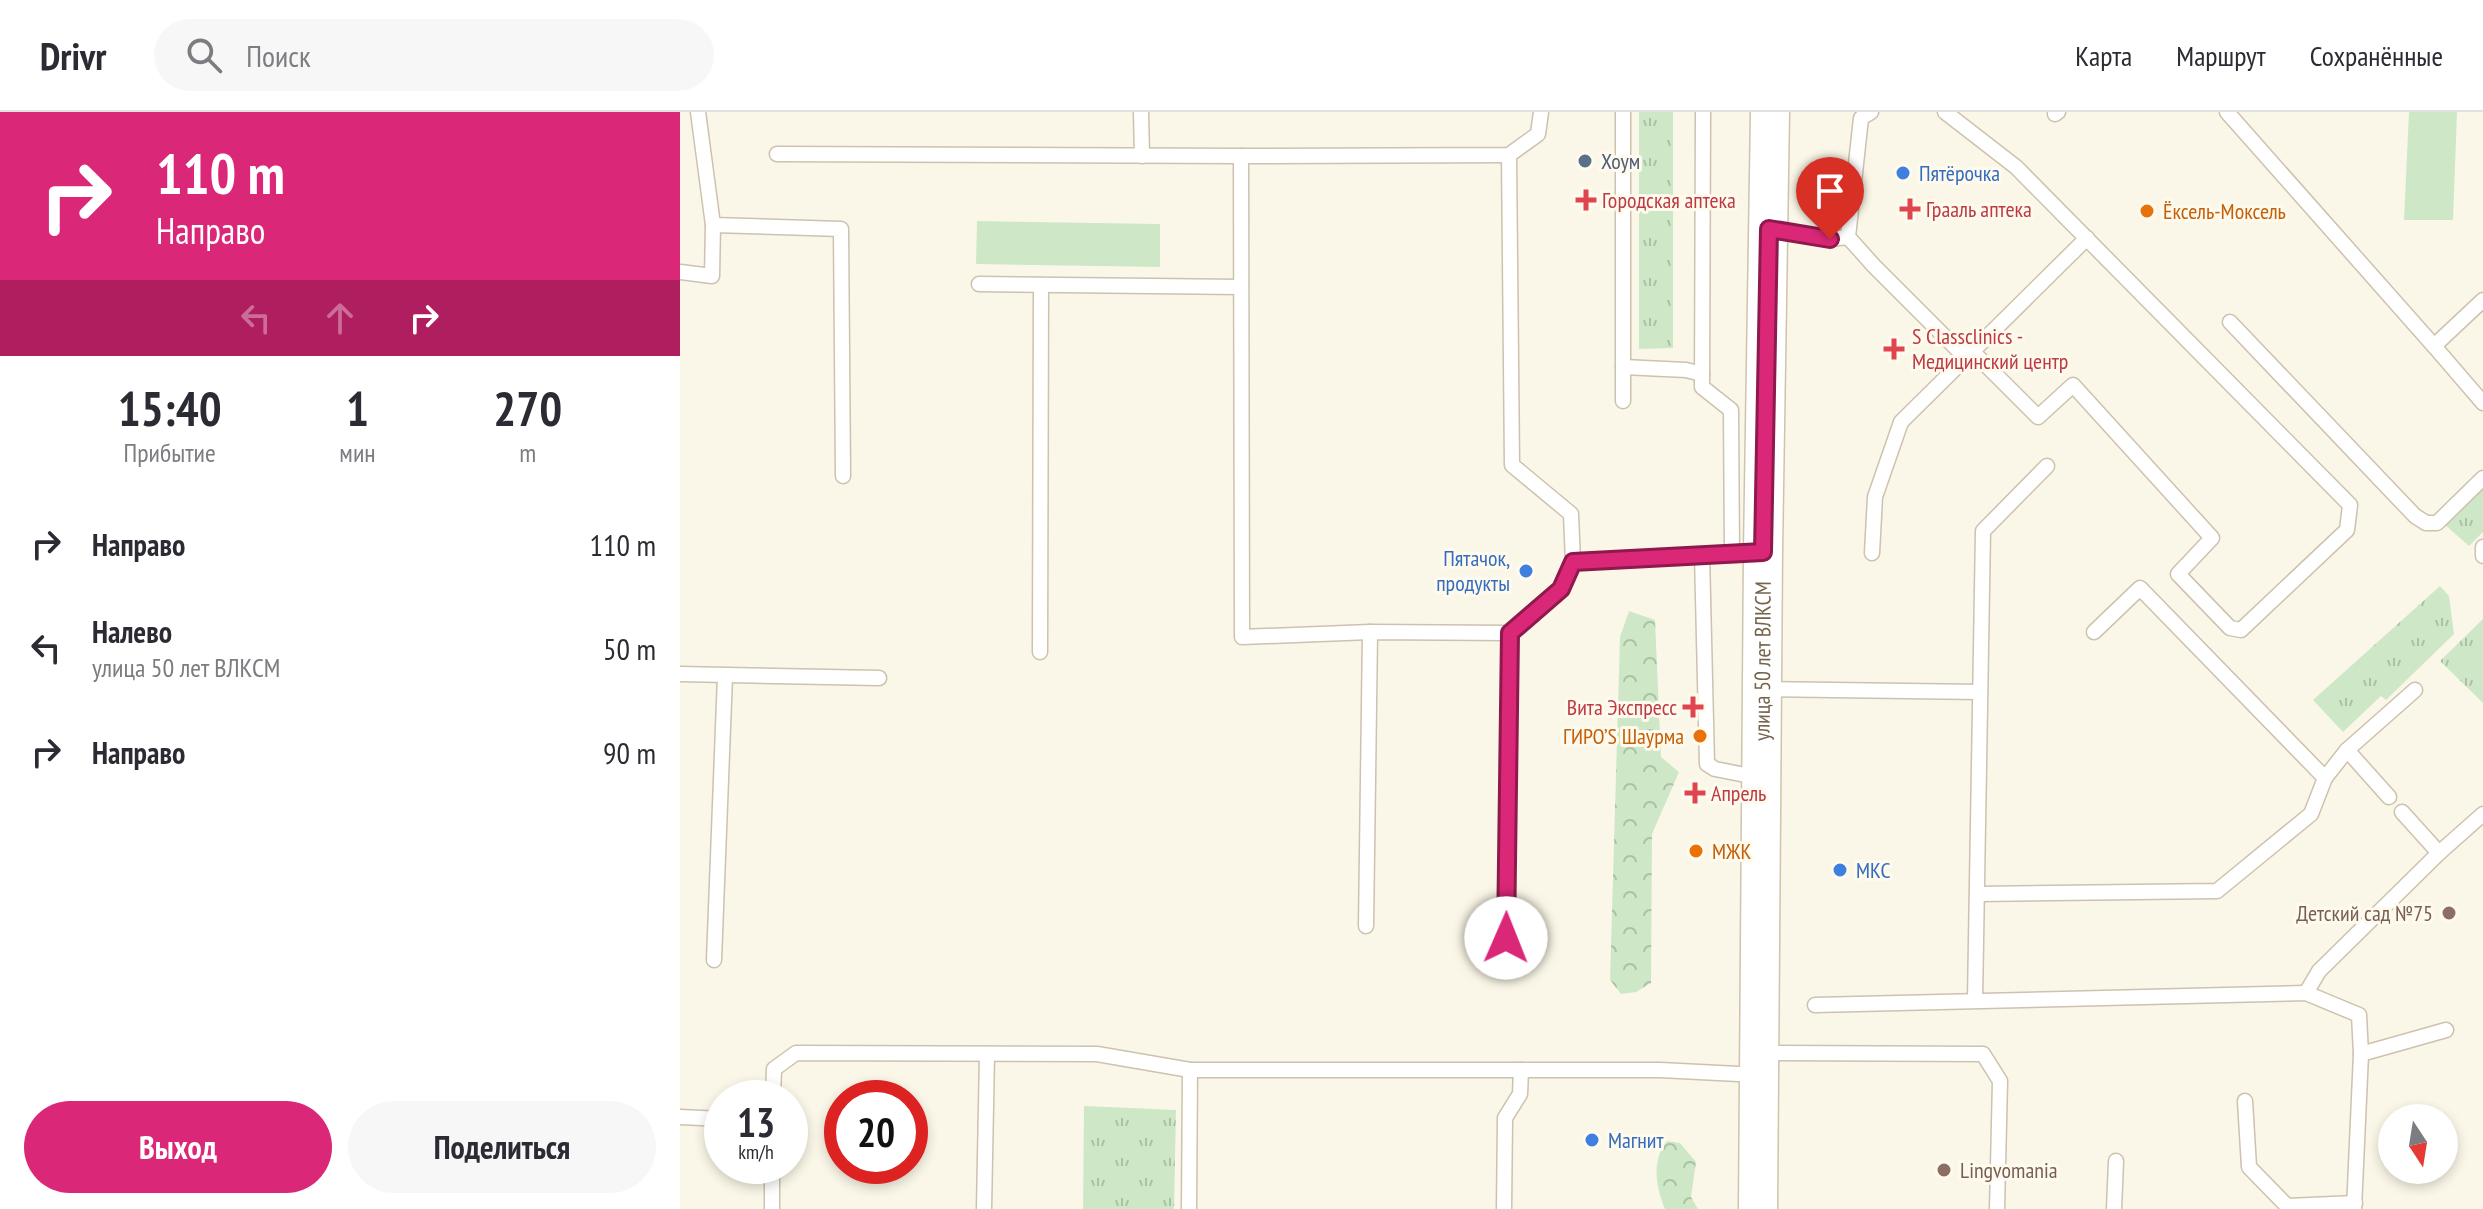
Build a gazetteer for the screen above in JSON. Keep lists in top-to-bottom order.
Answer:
{
  "streets": {
    "street": ["улица 50 лет ВЛКСМ"]
  },
  "places": {
    "other": [
      "Хоум",
      "Пятёрочка",
      "Ёксель-Моксель",
      "Пятачок, продукты",
      "ГИРО’S Шаурма",
      "МЖК",
      "МКС",
      "Детский сад №75",
      "Магнит",
      "Lingvomania"
    ],
    "health": [
      "Городская аптека",
      "Грааль аптека",
      "S Classclinics - Медицинский центр",
      "Вита Экспресс",
      "Апрель"
    ]
  },
  "north": "bottom",
  "page": {
    "header": "Drivr",
    "search": "Поиск",
    "nav": ["Карта", "Маршрут", "Сохранённые"],
    "turn": ["110 m", "Направо"],
    "eta": [
      "15:40",
      "Прибытие",
      "1",
      "мин",
      "270",
      "m"
    ],
    "list": [
      {
        "name": "Направо",
        "value": "110 m"
      },
      {
        "name": "Налево",
        "note": "улица 50 лет ВЛКСМ",
        "value": "50 m"
      },
      {
        "name": "Направо",
        "value": "90 m"
      }
    ],
    "speed": "13 km/h",
    "limit": "20",
    "buttons": ["Выход", "Поделиться"]
  }
}
